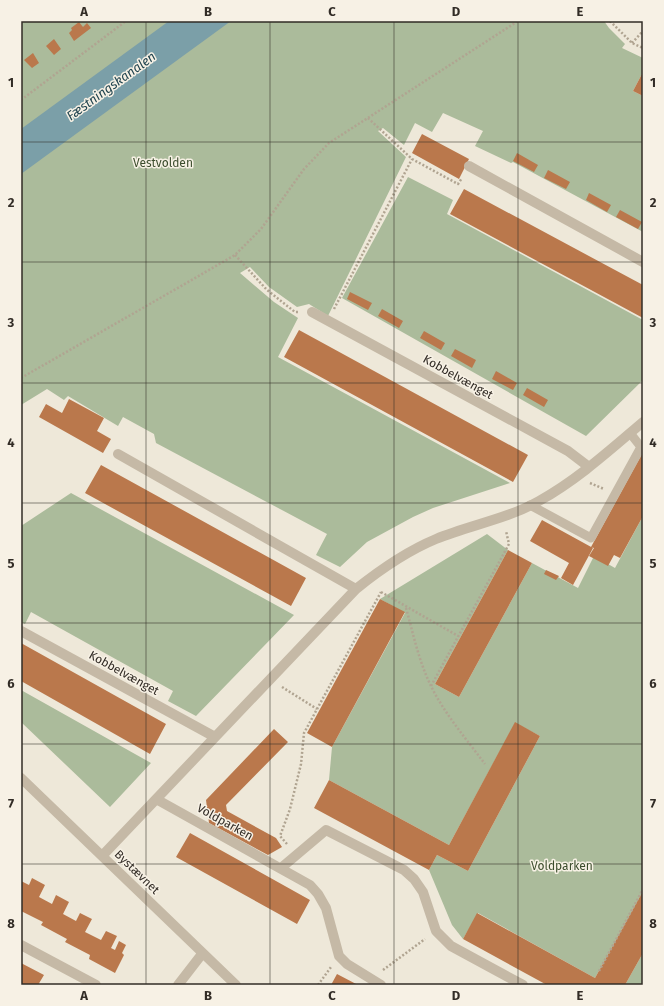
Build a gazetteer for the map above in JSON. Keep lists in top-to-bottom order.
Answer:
{
  "streets": {
    "street": ["Kobbelvænget", "Voldparken", "Bystævnet"]
  },
  "water": ["Fæstningskanalen"],
  "parks": ["Vestvolden", "Voldparken"],
  "grid": {
    "columns": [
      "A",
      "B",
      "C",
      "D",
      "E"
    ],
    "rows": [
      "1",
      "2",
      "3",
      "4",
      "5",
      "6",
      "7",
      "8"
    ]
  }
}
